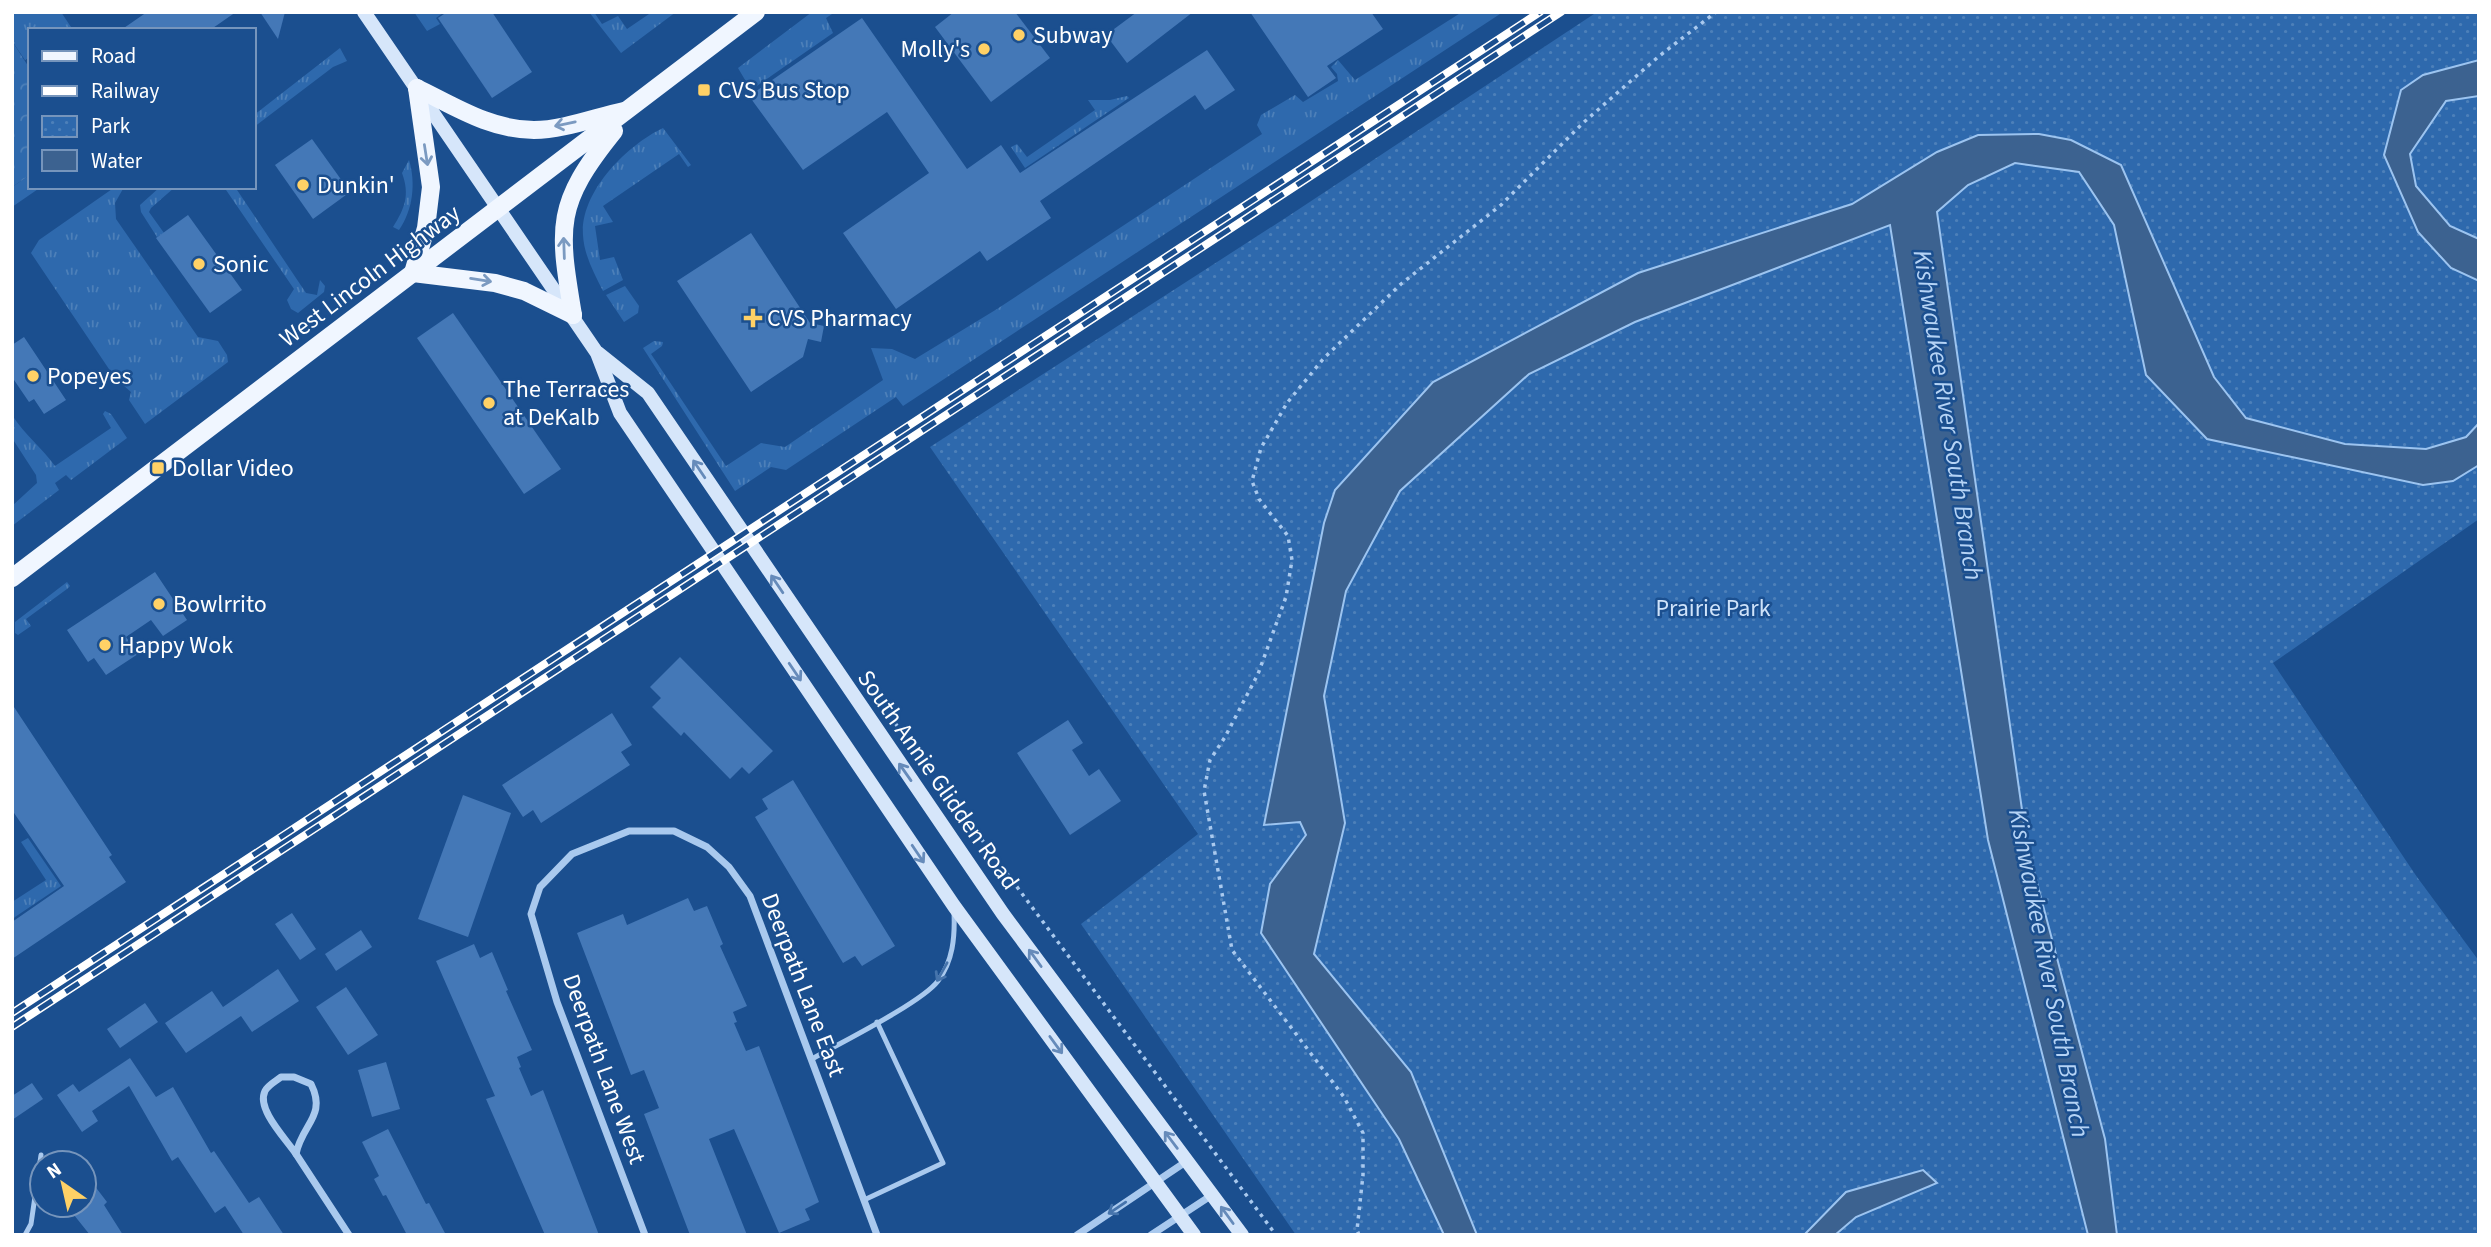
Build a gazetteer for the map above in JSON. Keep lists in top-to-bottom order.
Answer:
{
  "streets": {
    "main road": ["West Lincoln Highway", "South Annie Glidden Road"],
    "street": ["Deerpath Lane East", "Deerpath Lane West"]
  },
  "crossings": [
    ["West Lincoln Highway", "South Annie Glidden Road"],
    ["Deerpath Lane East", "Deerpath Lane West"]
  ],
  "water": ["Kishwaukee River South Branch"],
  "parks": ["Prairie Park"],
  "places": {
    "other": [
      "Subway",
      "Molly's",
      "Dunkin'",
      "Sonic",
      "Popeyes",
      "The Terraces at DeKalb",
      "Bowlrrito",
      "Happy Wok"
    ],
    "transit": ["CVS Bus Stop", "Dollar Video"],
    "health": ["CVS Pharmacy"]
  },
  "legend": [
    "Road",
    "Railway",
    "Park",
    "Water"
  ],
  "north": "top left"
}
